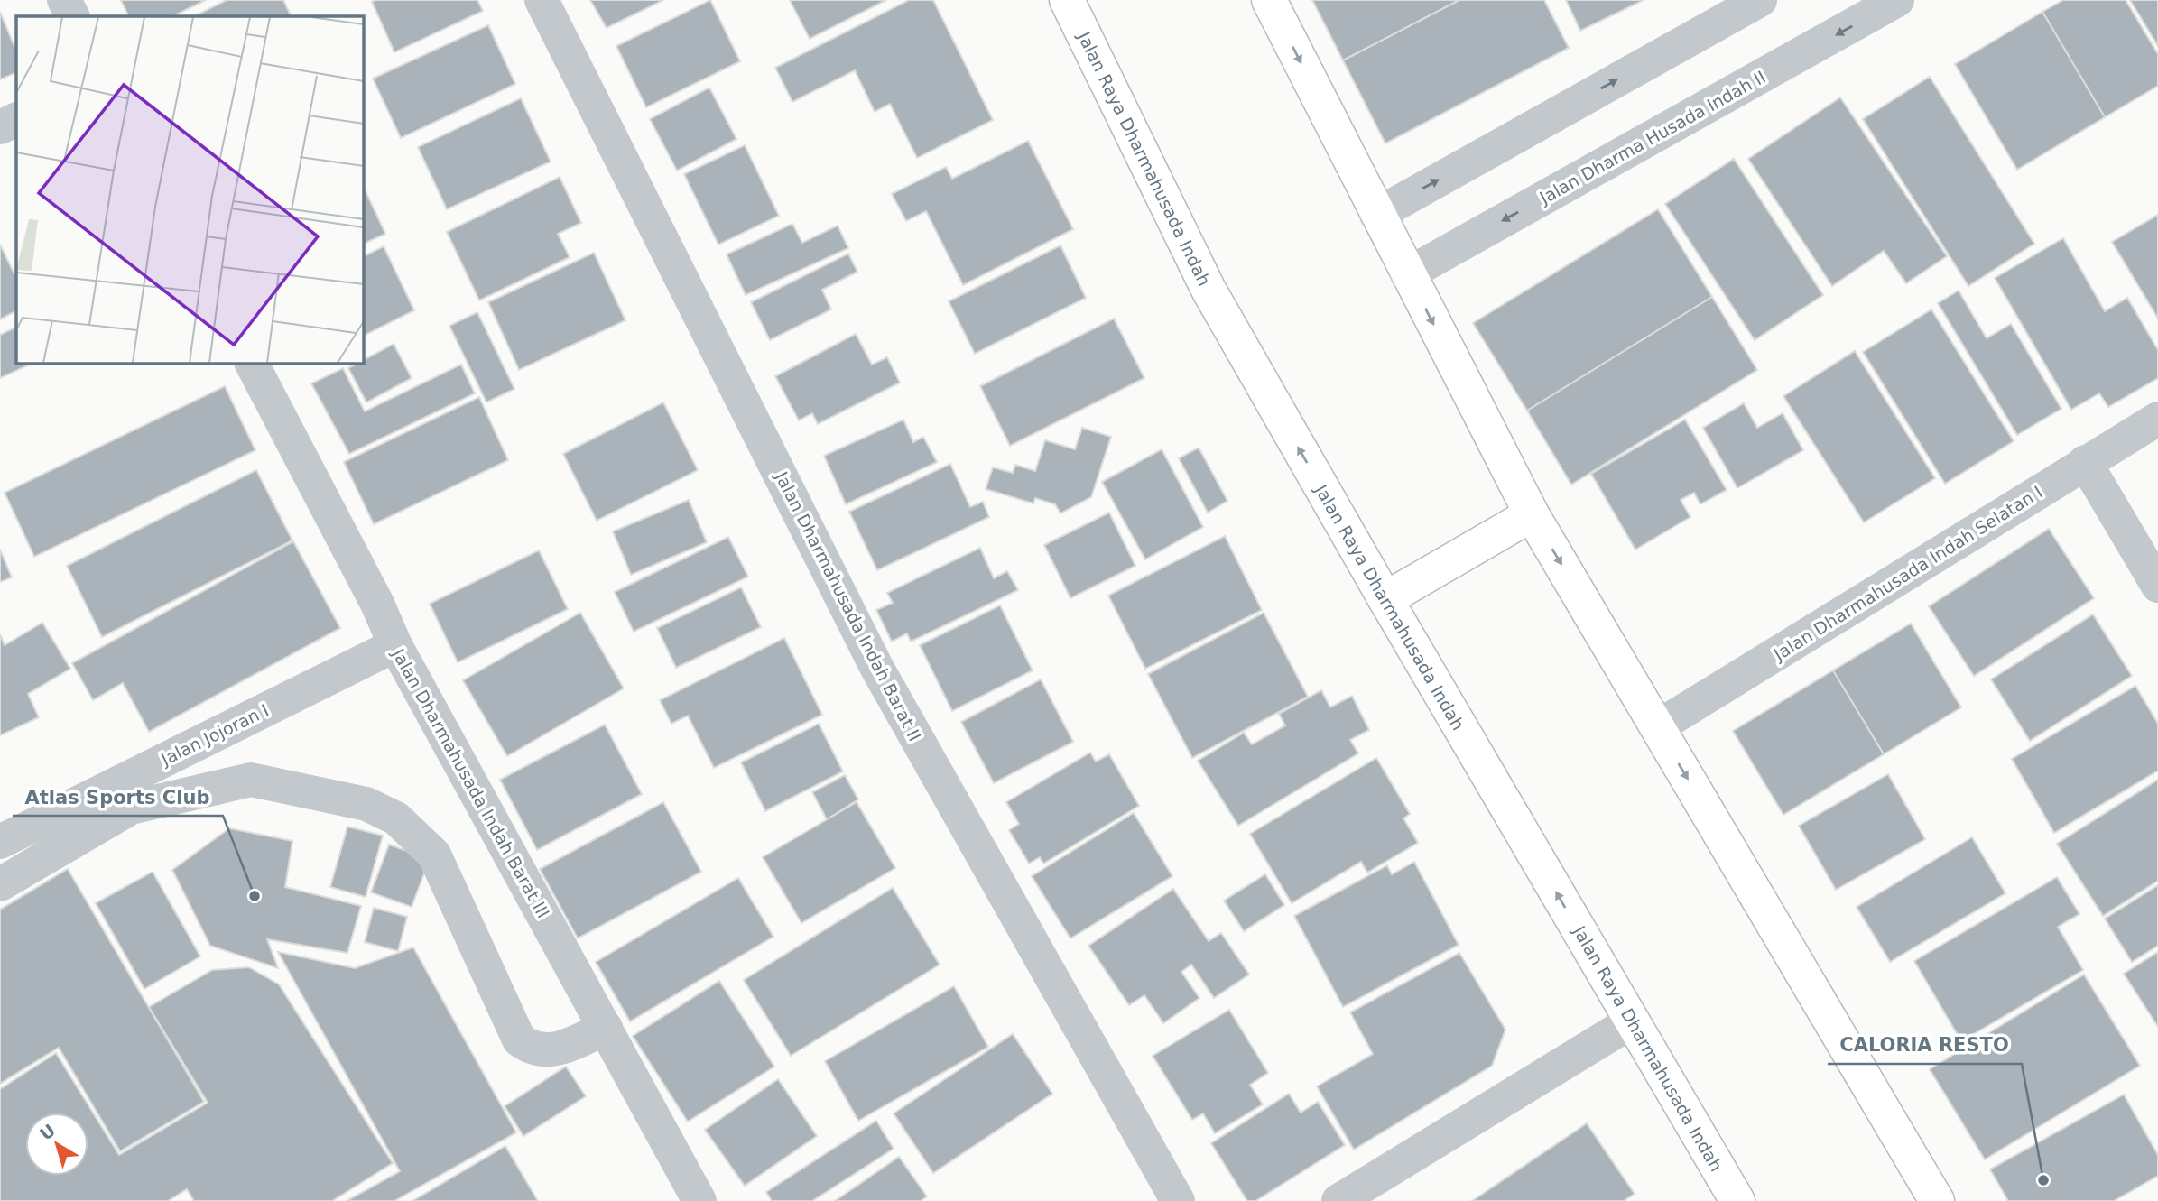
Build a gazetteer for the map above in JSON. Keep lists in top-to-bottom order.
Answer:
{
  "streets": {
    "main road": ["Jalan Raya Dharmahusada Indah"],
    "street": [
      "Jalan Dharma Husada Indah II",
      "Jalan Dharmahusada Indah Selatan I",
      "Jalan Dharmahusada Indah Barat II",
      "Jalan Jojoran I",
      "Jalan Dharmahusada Indah Barat III"
    ]
  },
  "crossings": [
    ["Jalan Jojoran I", "Jalan Dharmahusada Indah Barat III"]
  ],
  "places": ["Atlas Sports Club", "CALORIA RESTO"],
  "north": "top left"
}
